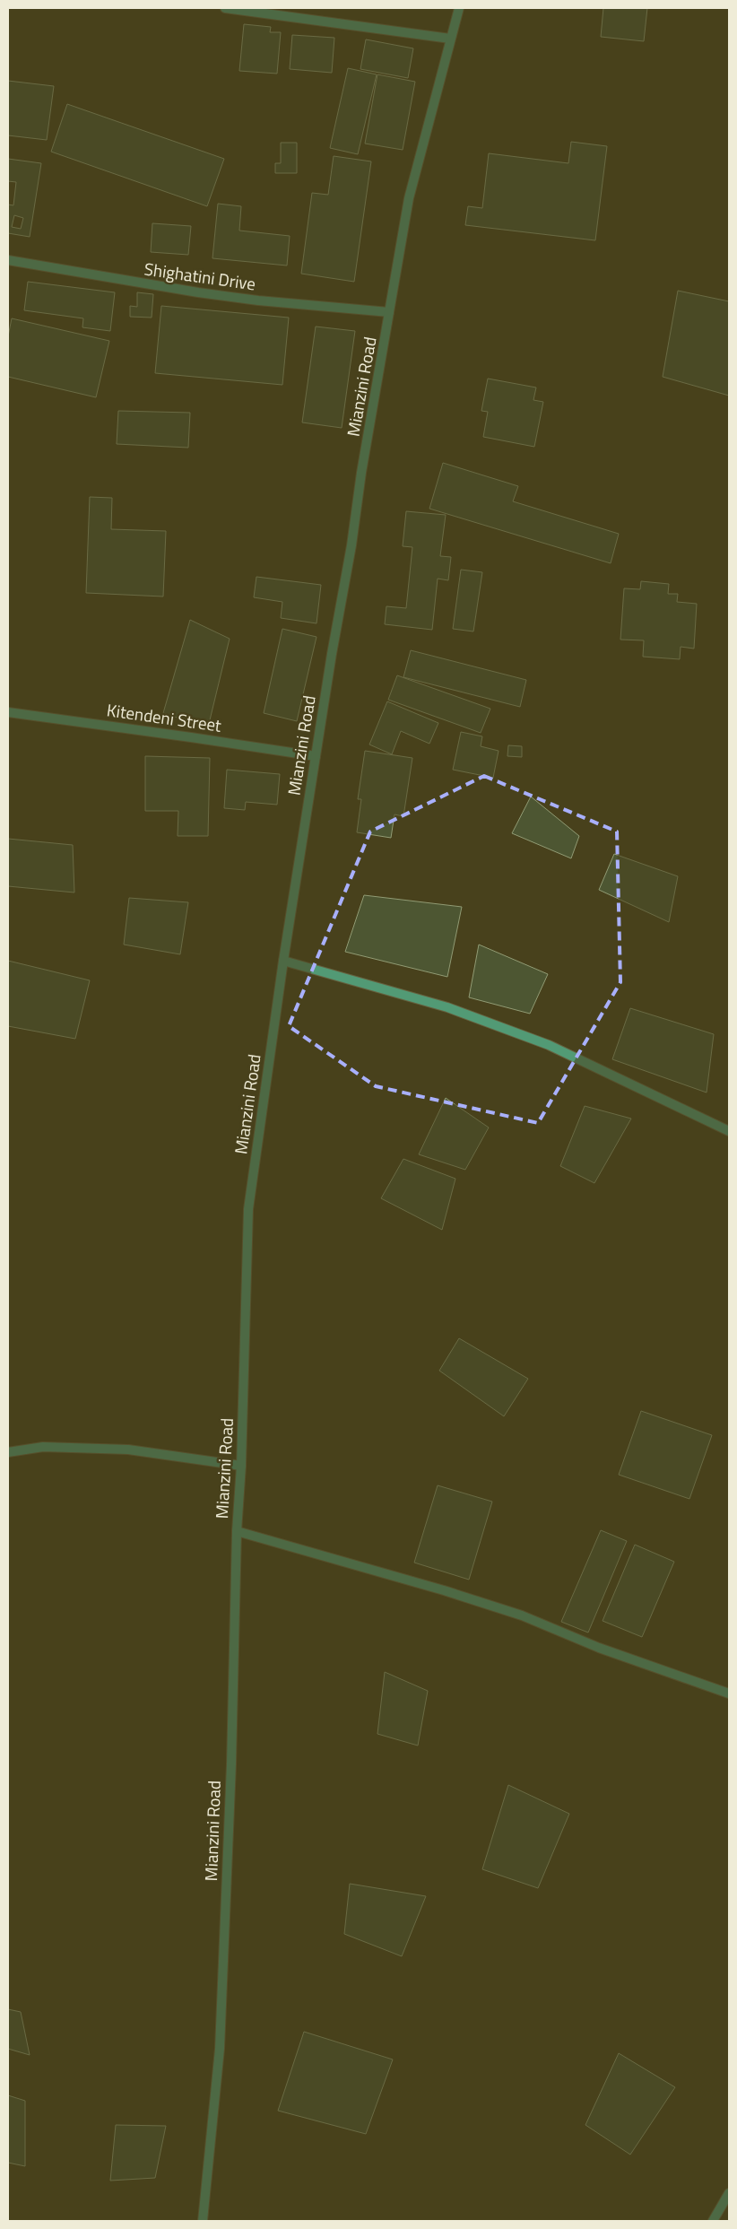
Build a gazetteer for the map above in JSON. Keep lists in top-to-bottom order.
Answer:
{
  "streets": {
    "street": ["Shighatini Drive", "Mianzini Road", "Kitendeni Street"]
  },
  "crossings": [
    ["Shighatini Drive", "Mianzini Road"],
    ["Mianzini Road", "Kitendeni Street"]
  ]
}
